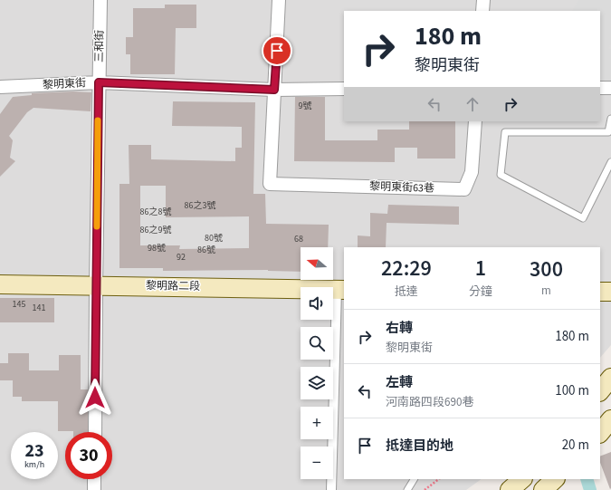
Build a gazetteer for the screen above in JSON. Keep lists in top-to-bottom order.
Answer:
{
  "streets": {
    "main road": ["黎明路二段"],
    "street": ["三和街", "黎明東街", "黎明東街63巷"]
  },
  "crossings": [
    ["三和街", "黎明東街"],
    ["三和街", "黎明路二段"],
    ["黎明東街", "黎明東街63巷"]
  ],
  "house_numbers": [
    "9號",
    "86之3號",
    "86之8號",
    "86之9號",
    "80號",
    "68",
    "98號",
    "86號",
    "92",
    "145",
    "141"
  ],
  "north": "left",
  "page": {
    "turn": ["180 m", "黎明東街"],
    "map_buttons": ["+", "−"],
    "eta": [
      "22:29",
      "抵達",
      "1",
      "分鐘",
      "300",
      "m"
    ],
    "list": [
      {
        "name": "右轉",
        "note": "黎明東街",
        "value": "180 m"
      },
      {
        "name": "左轉",
        "note": "河南路四段690巷",
        "value": "100 m"
      },
      {
        "name": "抵達目的地",
        "value": "20 m"
      }
    ],
    "speed": "23 km/h",
    "limit": "30"
  }
}
